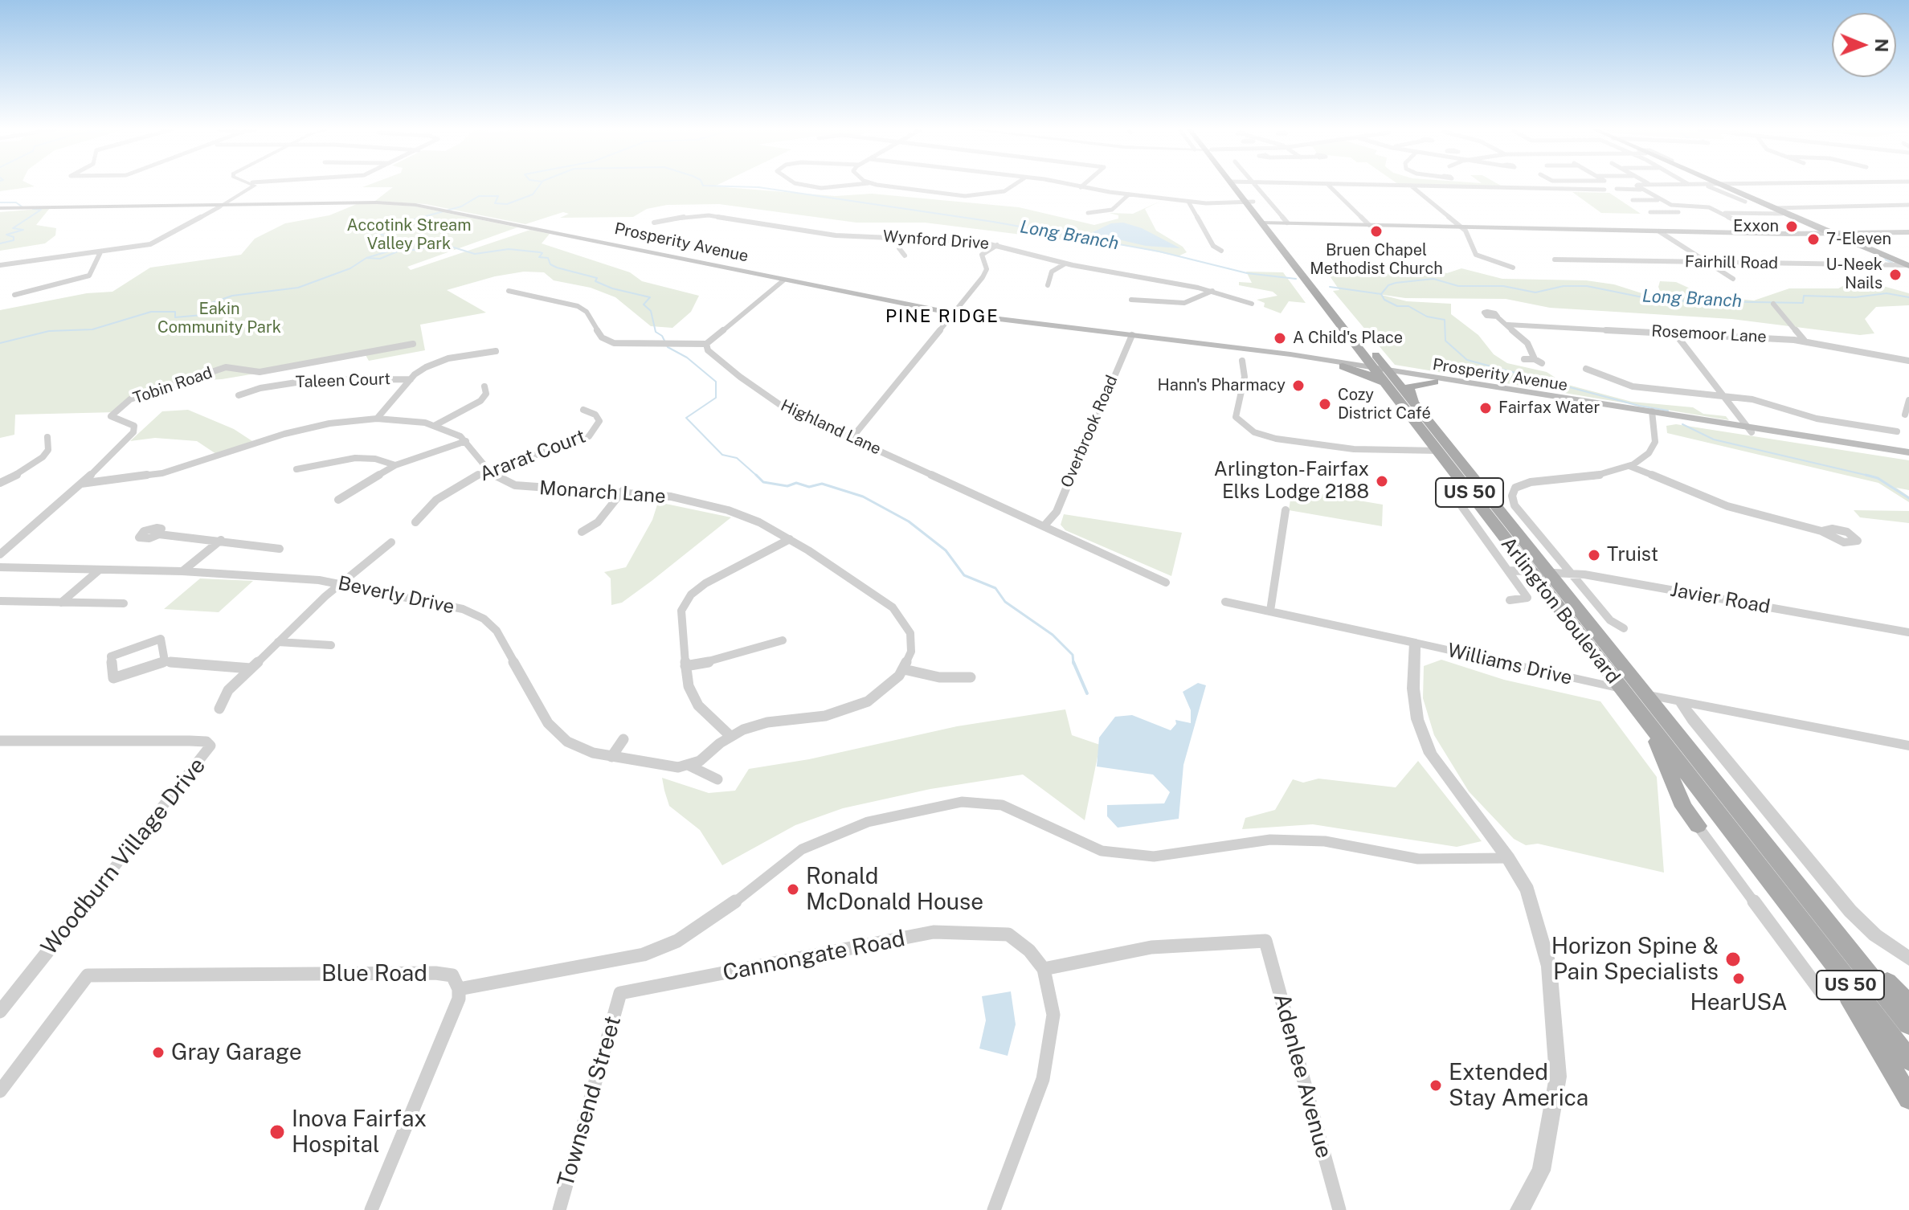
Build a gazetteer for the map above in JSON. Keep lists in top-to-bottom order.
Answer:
{
  "streets": {
    "main road": ["Prosperity Avenue", "US 50", "Arlington Boulevard"],
    "street": [
      "Wynford Drive",
      "Fairhill Road",
      "Rosemoor Lane",
      "Taleen Court",
      "Tobin Road",
      "Highland Lane",
      "Overbrook Road",
      "Ararat Court",
      "Monarch Lane",
      "Beverly Drive",
      "Javier Road",
      "Williams Drive",
      "Woodburn Village Drive",
      "Cannongate Road",
      "Blue Road",
      "Adenlee Avenue",
      "Townsend Street"
    ]
  },
  "crossings": [
    ["Prosperity Avenue", "Overbrook Road"],
    ["Prosperity Avenue", "Arlington Boulevard"],
    ["Tobin Road", "Monarch Lane"],
    ["Highland Lane", "Overbrook Road"],
    ["Ararat Court", "Monarch Lane"],
    ["Javier Road", "Arlington Boulevard"],
    ["Arlington Boulevard", "Williams Drive"],
    ["Cannongate Road", "Adenlee Avenue"],
    ["Cannongate Road", "Townsend Street"]
  ],
  "districts": ["PINE RIDGE"],
  "water": ["Long Branch"],
  "parks": ["Accotink Stream Valley Park", "Eakin Community Park"],
  "places": [
    "Exxon",
    "Bruen Chapel Methodist Church",
    "7-Eleven",
    "U-Neek Nails",
    "A Child's Place",
    "Hann's Pharmacy",
    "Cozy District Café",
    "Fairfax Water",
    "Arlington-Fairfax Elks Lodge 2188",
    "Truist",
    "Ronald McDonald House",
    "Horizon Spine & Pain Specialists",
    "HearUSA",
    "Gray Garage",
    "Extended Stay America",
    "Inova Fairfax Hospital"
  ],
  "north": "right"
}
